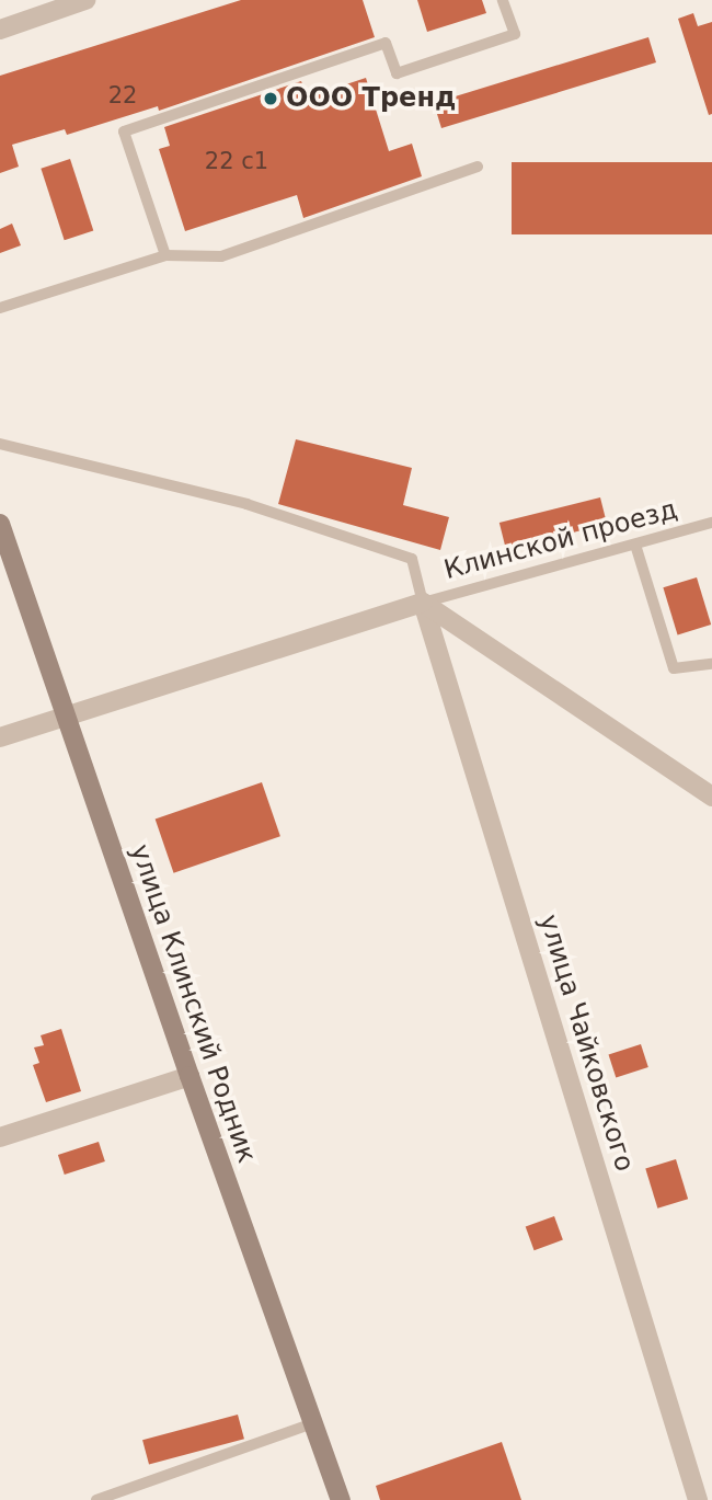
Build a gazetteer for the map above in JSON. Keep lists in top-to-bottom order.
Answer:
{
  "streets": {
    "main road": ["улица Клинский Родник"],
    "street": ["улица Чайковского"],
    "lane": ["Клинской проезд"]
  },
  "crossings": [
    ["Клинской проезд", "улица Чайковского"]
  ],
  "places": ["ООО Тренд"],
  "house_numbers": ["22", "22 с1"]
}
